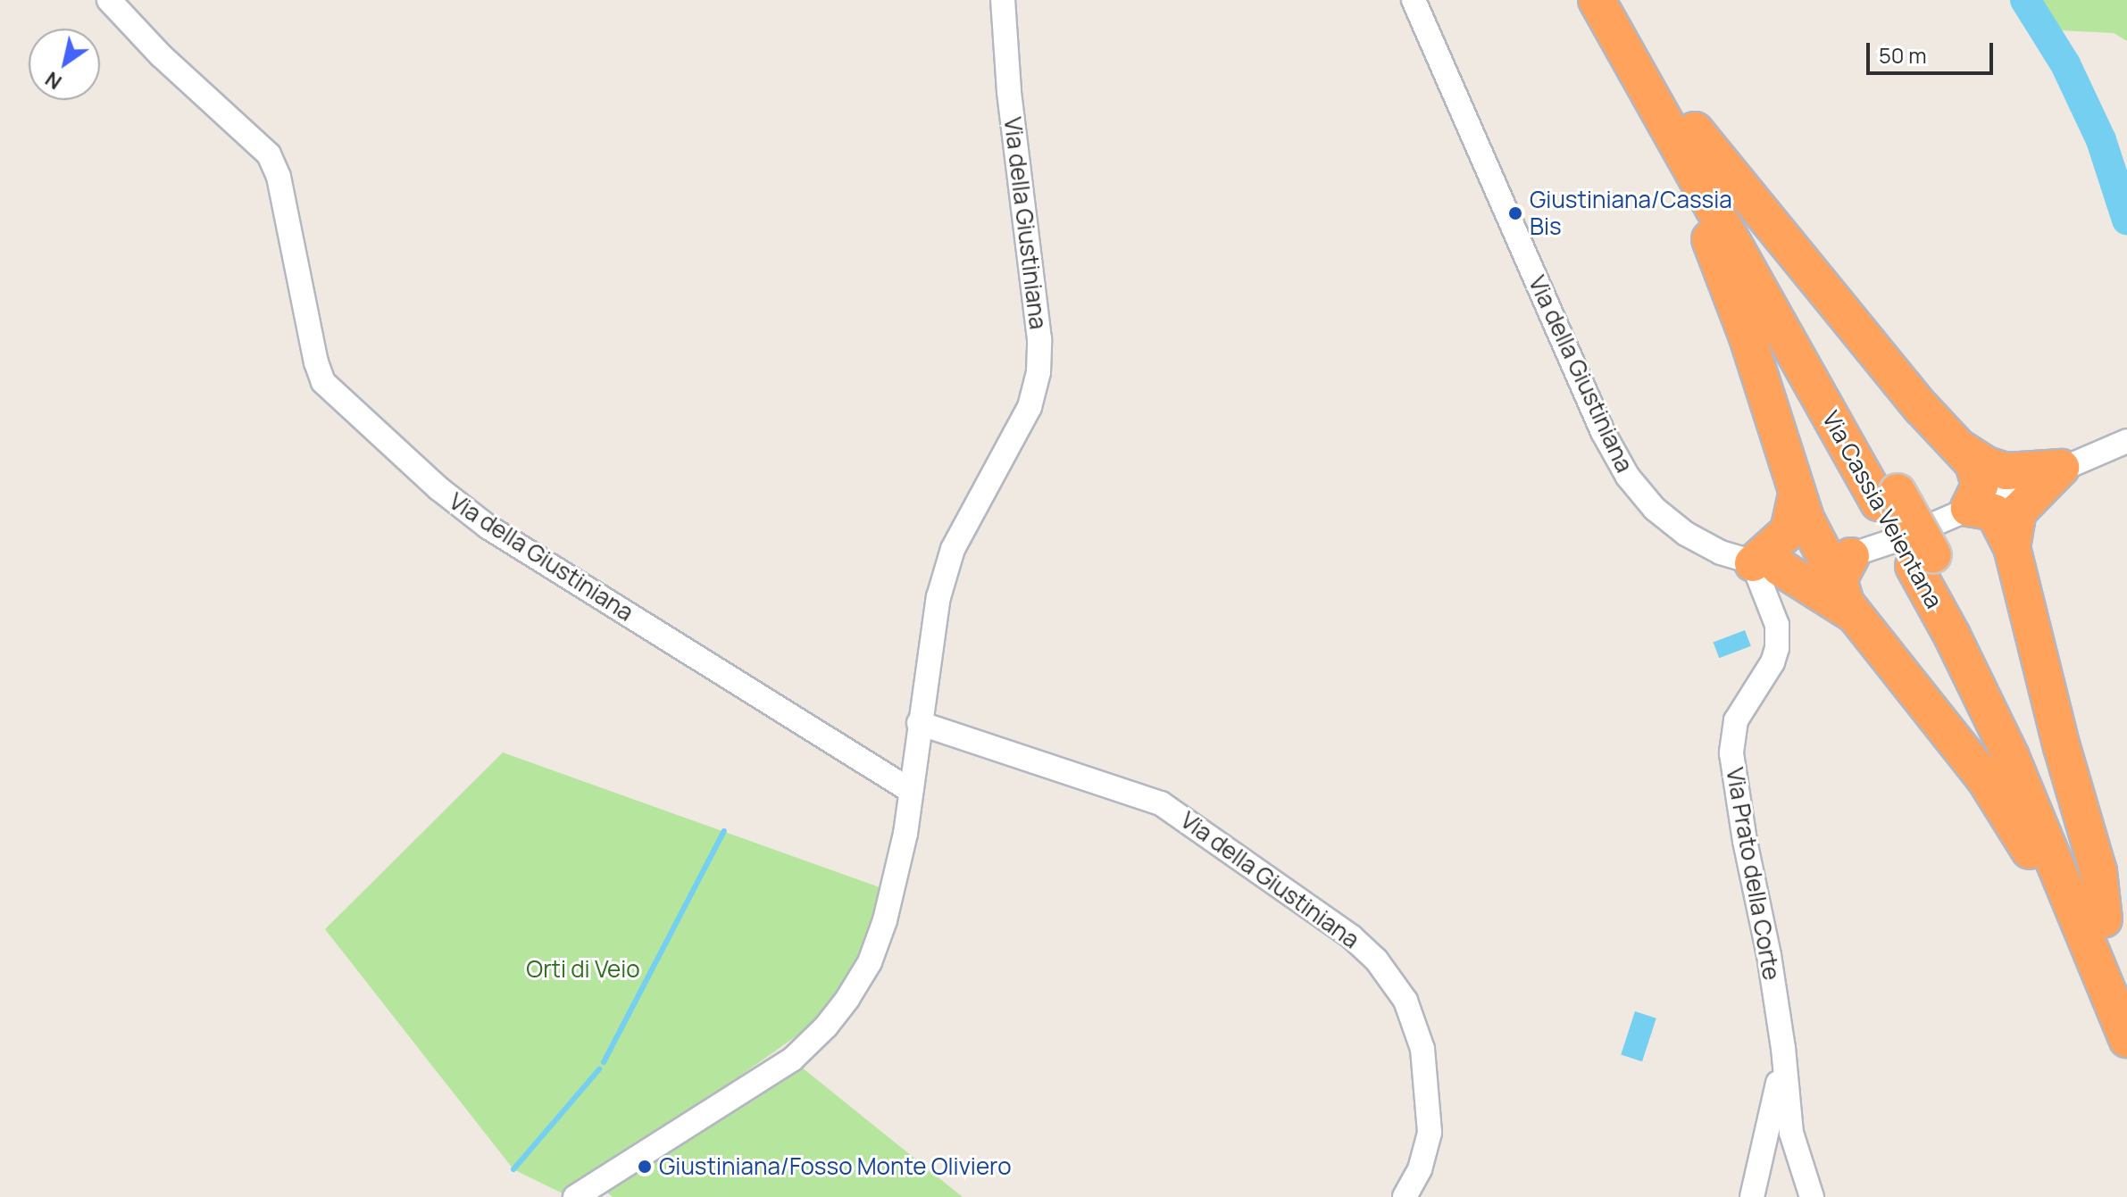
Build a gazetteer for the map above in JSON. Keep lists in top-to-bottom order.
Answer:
{
  "streets": {
    "highway": ["Via Cassia Veientana"],
    "street": ["Via della Giustiniana", "Via Prato della Corte"]
  },
  "crossings": [
    ["Via della Giustiniana", "Via Prato della Corte"]
  ],
  "parks": ["Orti di Veio"],
  "places": ["Giustiniana/Cassia Bis", "Giustiniana/Fosso Monte Oliviero"],
  "scale_bar": "50 m",
  "north": "bottom left"
}
